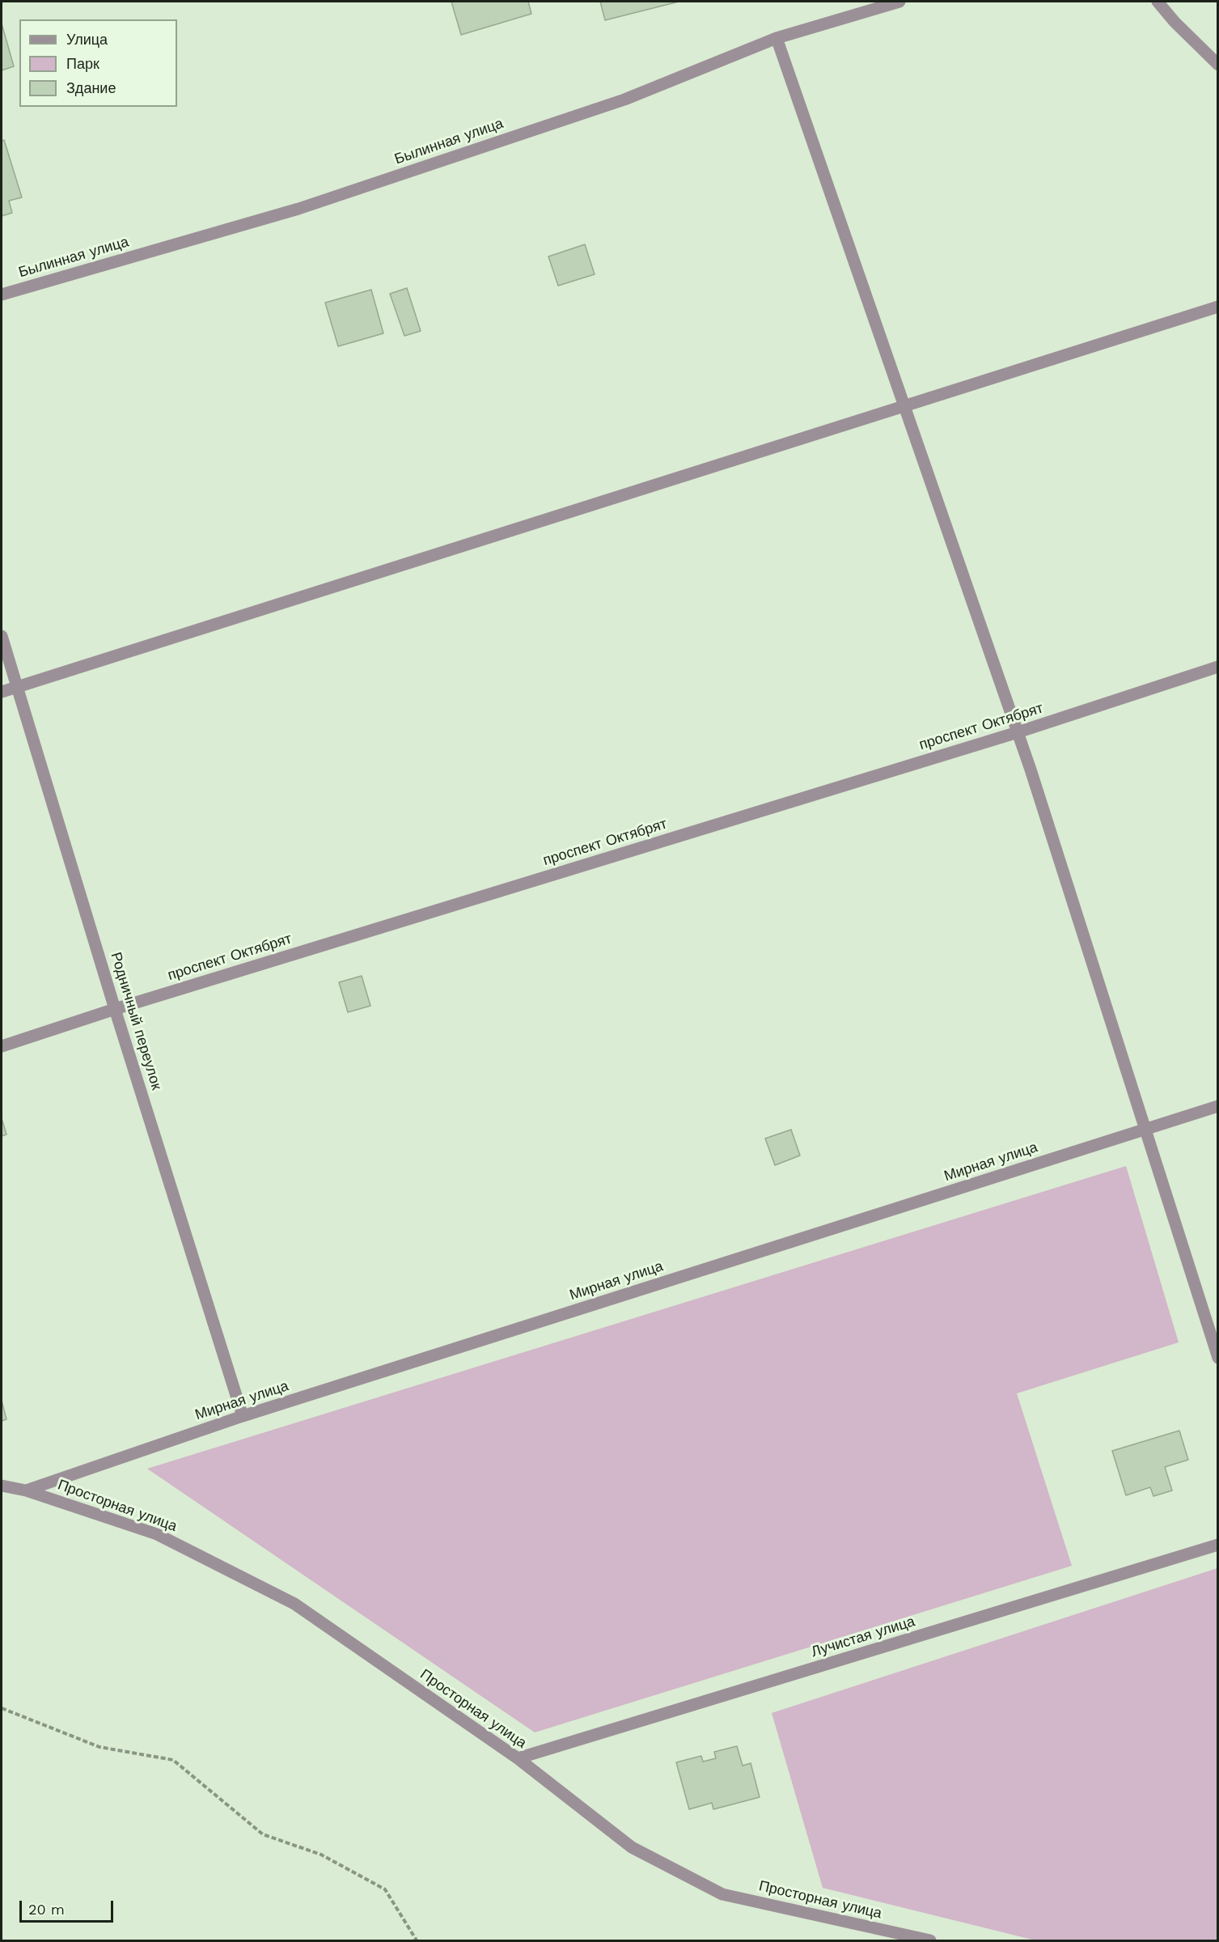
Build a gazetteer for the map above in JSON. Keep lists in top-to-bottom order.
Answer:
{
  "streets": {
    "street": [
      "Былинная улица",
      "проспект Октябрят",
      "Родничный переулок",
      "Мирная улица",
      "Просторная улица",
      "Лучистая улица"
    ]
  },
  "crossings": [
    ["проспект Октябрят", "Родничный переулок"],
    ["Родничный переулок", "Мирная улица"],
    ["Мирная улица", "Просторная улица"],
    ["Просторная улица", "Лучистая улица"]
  ],
  "legend": ["Улица", "Парк", "Здание"],
  "scale_bar": "20 m"
}
